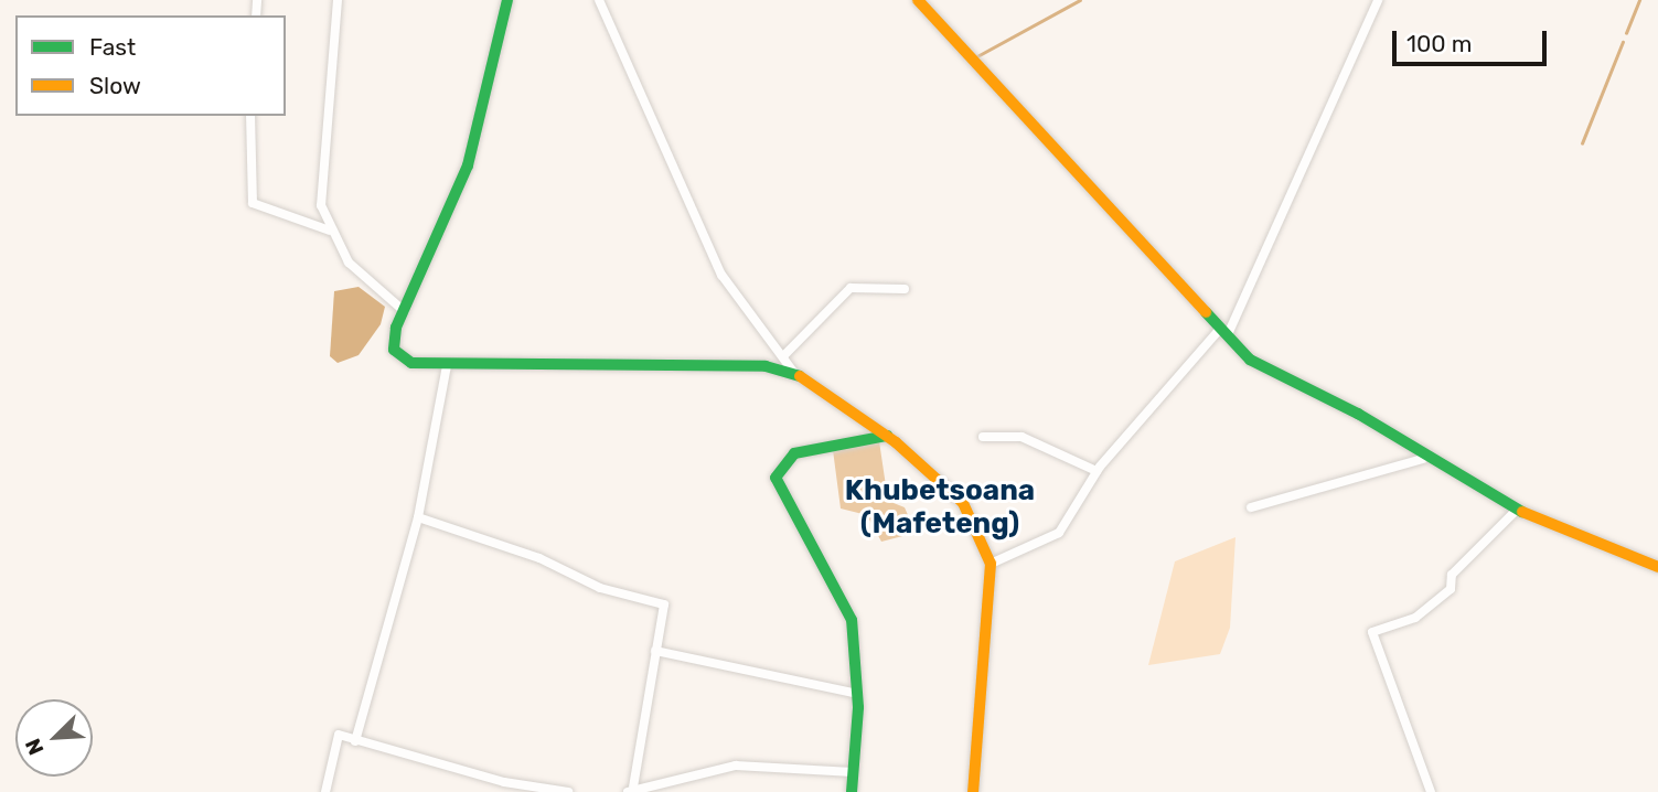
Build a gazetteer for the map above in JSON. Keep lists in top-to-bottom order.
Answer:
{
  "districts": ["Khubetsoana (Mafeteng)"],
  "legend": ["Fast", "Slow"],
  "scale_bar": "100 m",
  "north": "bottom left"
}
